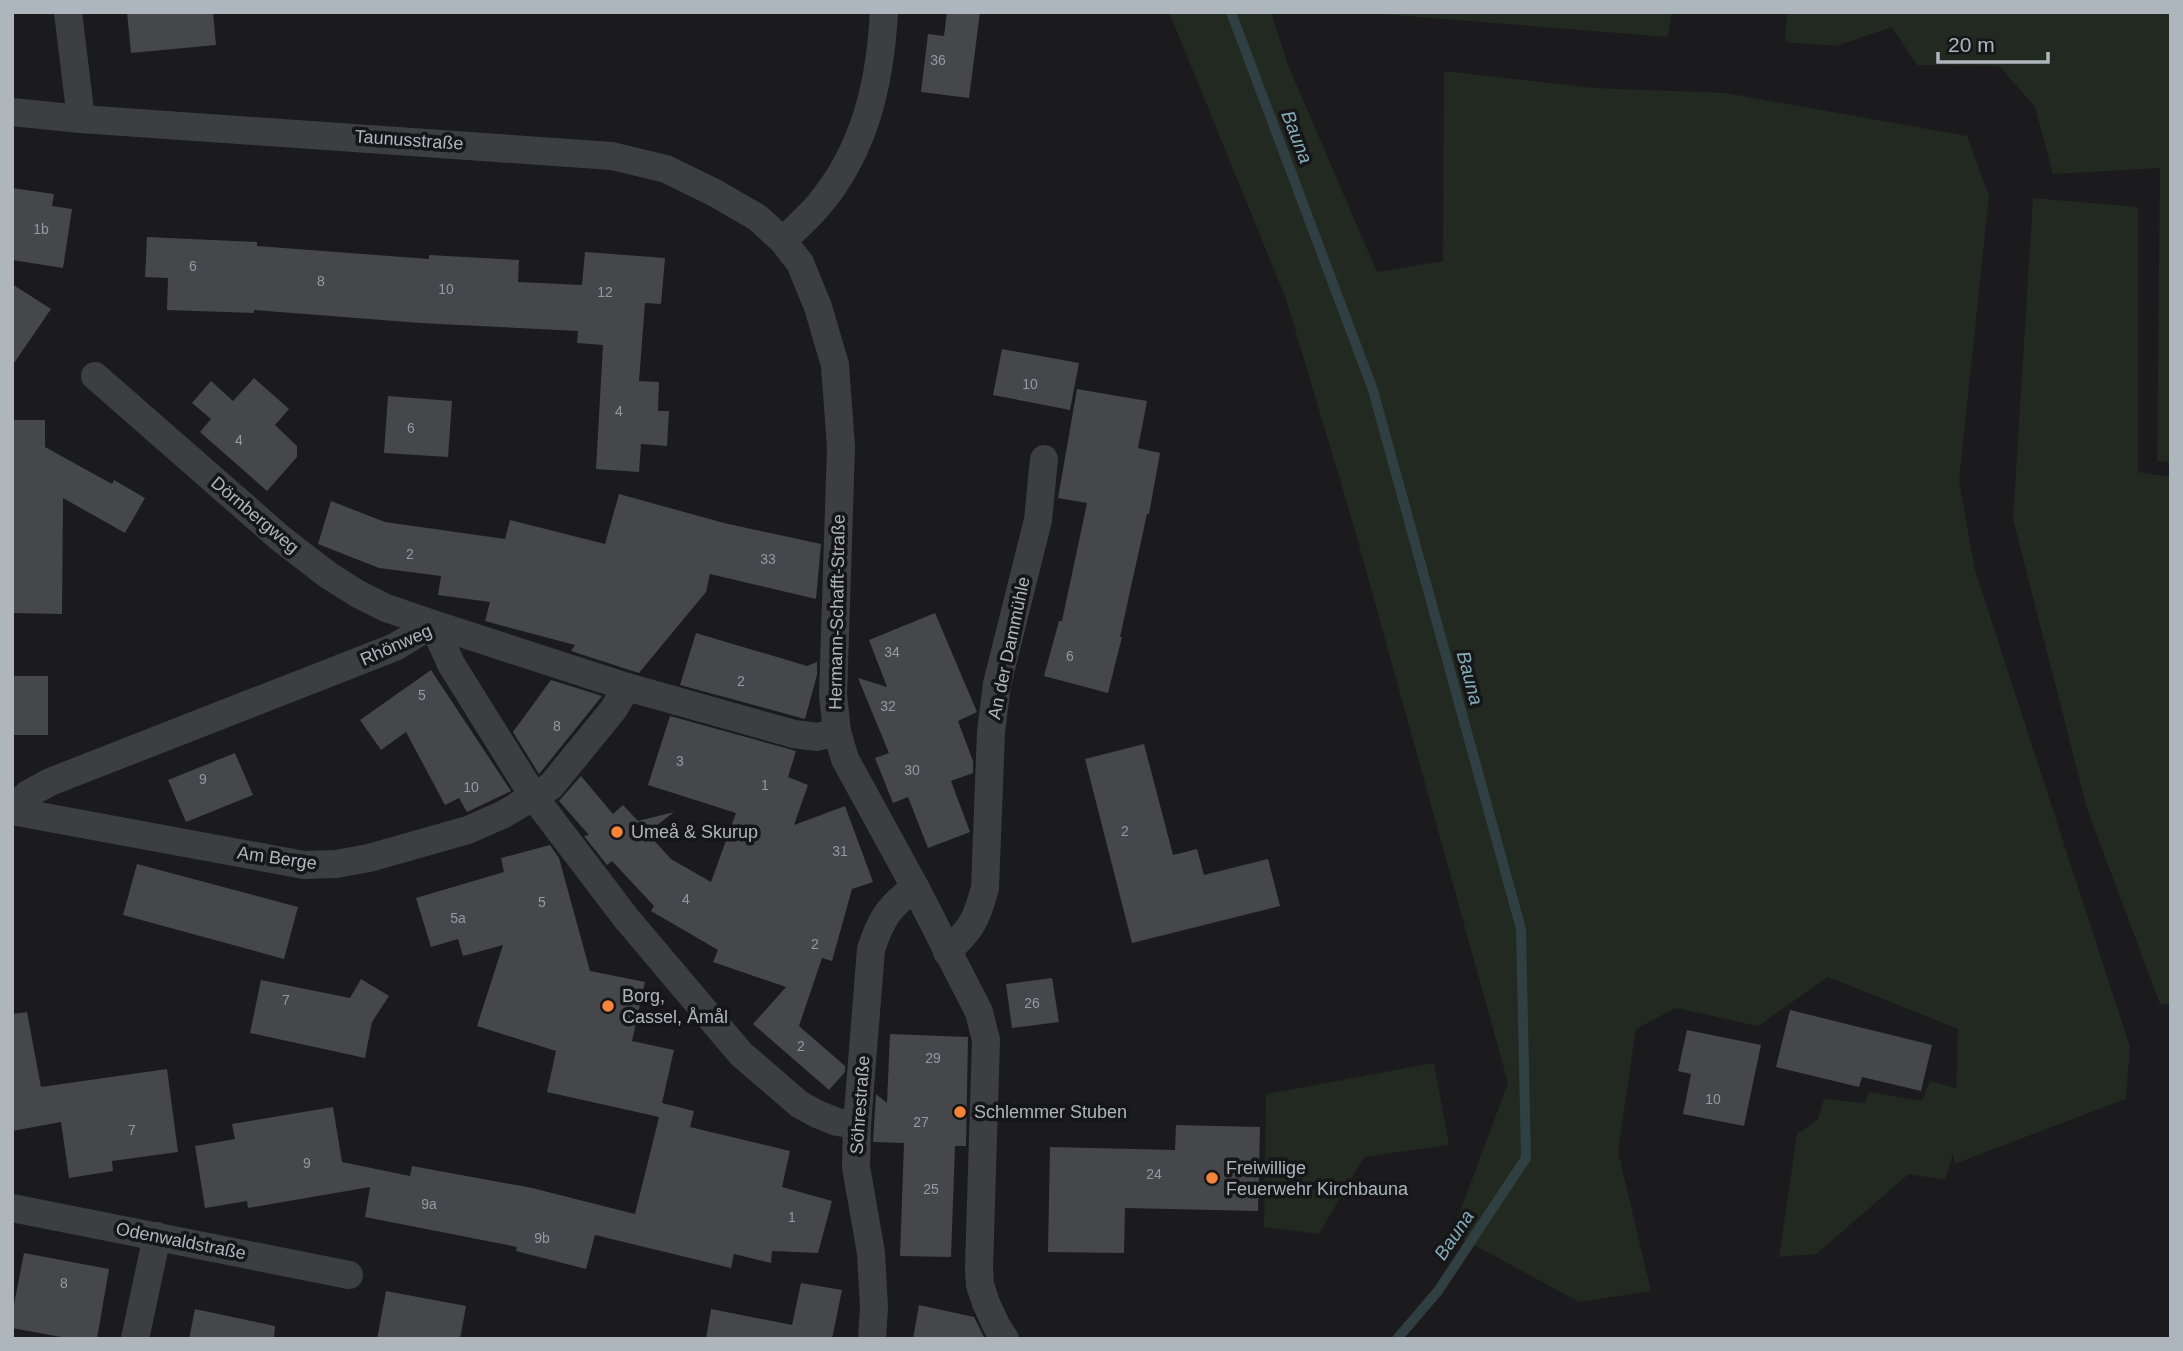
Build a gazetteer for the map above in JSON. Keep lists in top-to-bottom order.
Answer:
{
  "streets": {
    "street": [
      "Taunusstraße",
      "Dörnbergweg",
      "Hermann-Schafft-Straße",
      "Rhönweg",
      "An der Dammühle",
      "Am Berge",
      "Söhrestraße",
      "Odenwaldstraße"
    ]
  },
  "crossings": [
    ["Taunusstraße", "Hermann-Schafft-Straße"],
    ["Dörnbergweg", "Rhönweg"],
    ["Hermann-Schafft-Straße", "Rhönweg"],
    ["Hermann-Schafft-Straße", "An der Dammühle"],
    ["Hermann-Schafft-Straße", "Söhrestraße"],
    ["Rhönweg", "Am Berge"]
  ],
  "water": ["Bauna"],
  "places": [
    "Umeå & Skurup",
    "Borg, Cassel, Åmål",
    "Schlemmer Stuben",
    "Freiwillige Feuerwehr Kirchbauna"
  ],
  "house_numbers": [
    "36",
    "1b",
    "6",
    "8",
    "10",
    "12",
    "10",
    "4",
    "6",
    "4",
    "2",
    "33",
    "34",
    "6",
    "2",
    "5",
    "32",
    "8",
    "3",
    "30",
    "9",
    "1",
    "10",
    "2",
    "31",
    "4",
    "5",
    "5a",
    "2",
    "7",
    "26",
    "2",
    "29",
    "10",
    "27",
    "7",
    "9",
    "24",
    "25",
    "9a",
    "1",
    "9b",
    "8"
  ],
  "scale_bar": "20 m"
}
